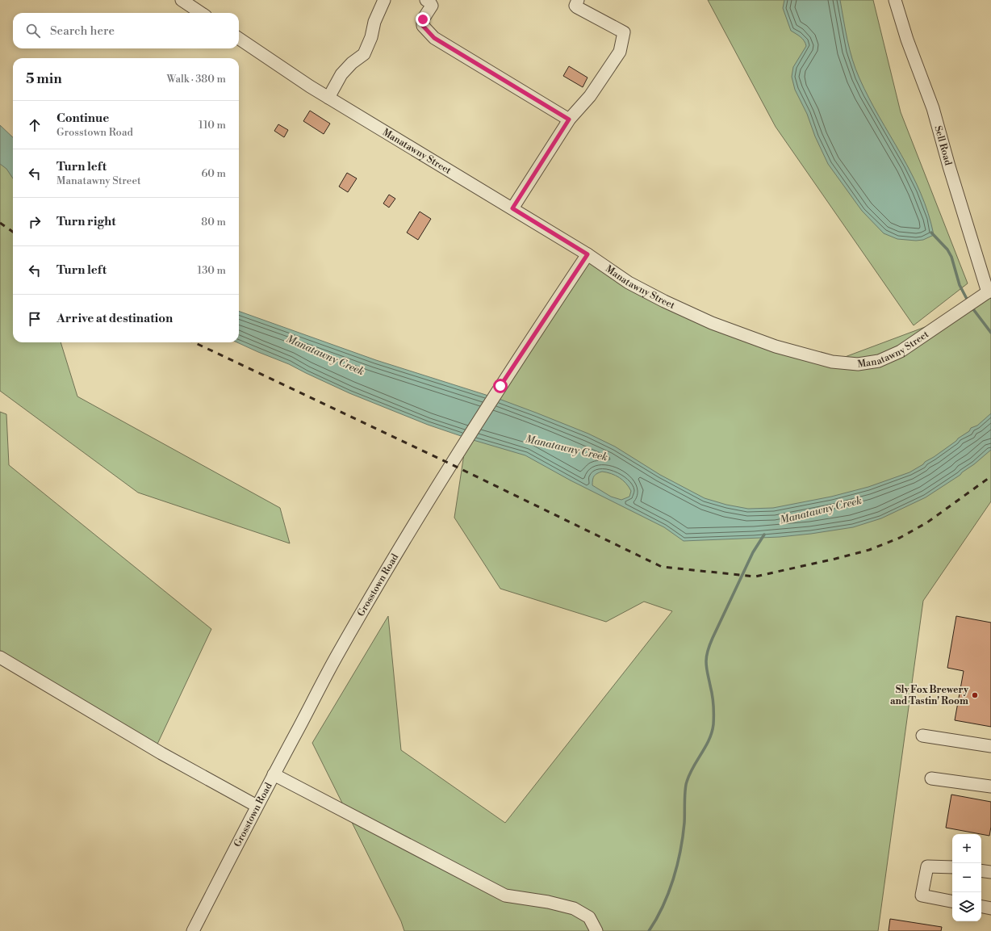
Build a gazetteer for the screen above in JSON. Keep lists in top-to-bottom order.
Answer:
{
  "streets": {
    "street": ["Sell Road", "Manatawny Street", "Grosstown Road"]
  },
  "crossings": [
    ["Sell Road", "Manatawny Street"],
    ["Manatawny Street", "Grosstown Road"]
  ],
  "water": ["Manatawny Creek"],
  "places": ["Sly Fox Brewery and Tastin' Room"],
  "page": {
    "search": "Search here",
    "heading": ["5 min", "Walk · 380 m"],
    "list": [
      ["Continue", "Grosstown Road", "110 m"],
      ["Turn left", "Manatawny Street", "60 m"],
      ["Turn right", "80 m"],
      ["Turn left", "130 m"],
      "Arrive at destination"
    ],
    "map_buttons": ["+", "−"]
  }
}
